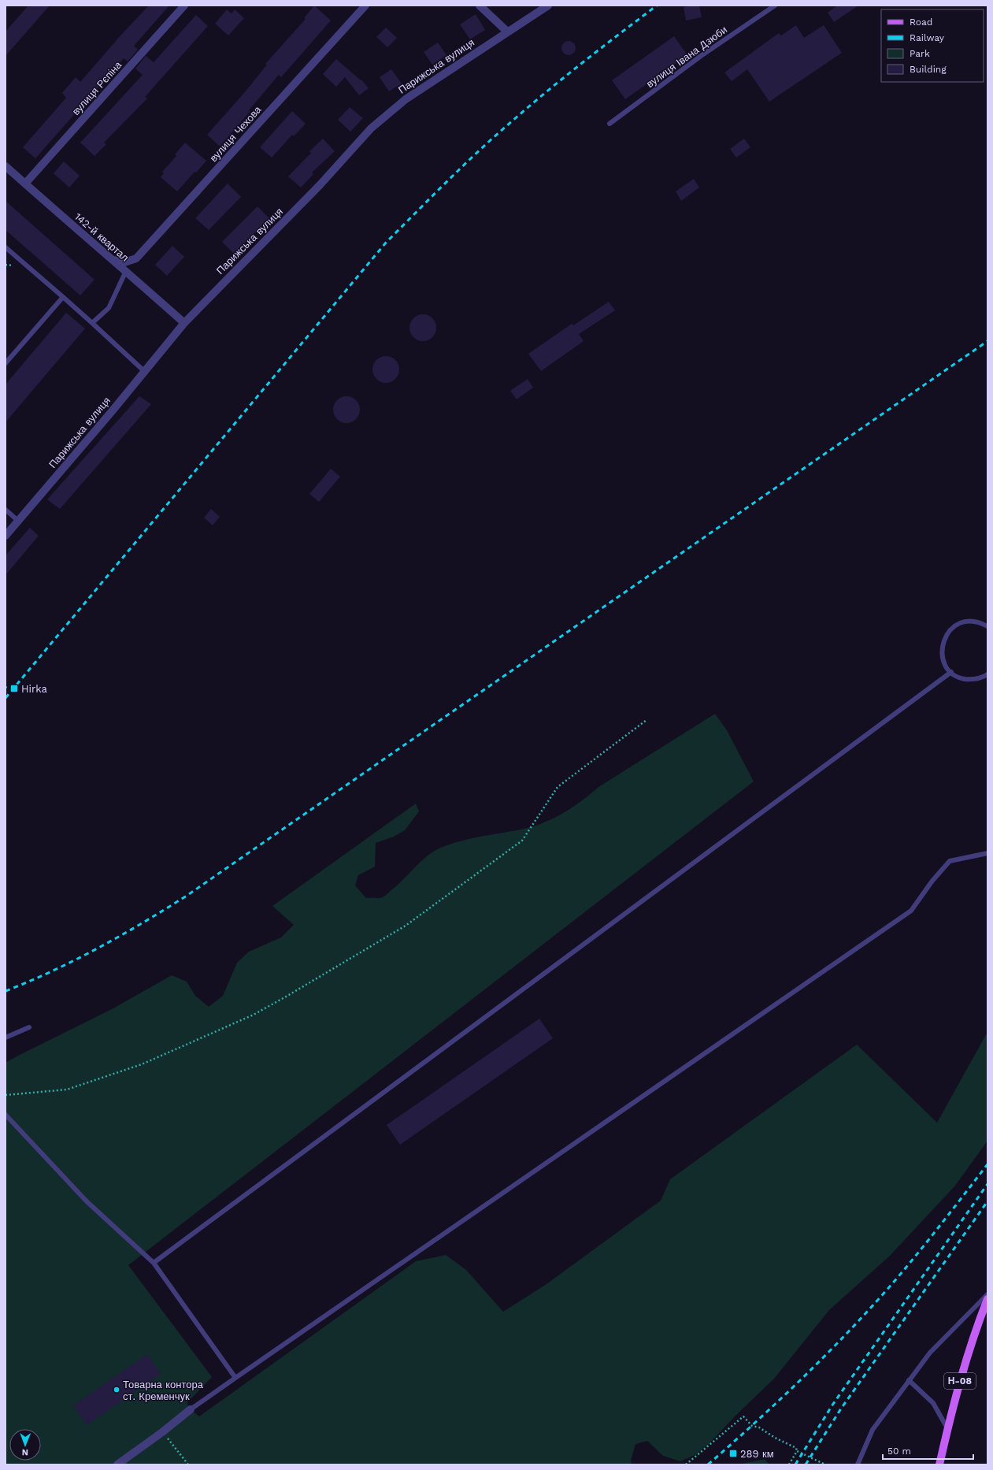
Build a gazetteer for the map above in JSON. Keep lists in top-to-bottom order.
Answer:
{
  "streets": {
    "main road": ["Н-08"],
    "street": [
      "Парижська вулиця",
      "вулиця Рєпіна",
      "вулиця Чехова",
      "142-й квартал"
    ],
    "lane": ["вулиця Івана Дзюби"]
  },
  "crossings": [
    ["Парижська вулиця", "142-й квартал"],
    ["вулиця Рєпіна", "142-й квартал"],
    ["вулиця Чехова", "142-й квартал"]
  ],
  "places": {
    "transit": ["Hirka", "289 км"],
    "other": ["Товарна контора ст. Кременчук"]
  },
  "legend": [
    "Road",
    "Railway",
    "Park",
    "Building"
  ],
  "scale_bar": "50 m",
  "north": "bottom"
}
